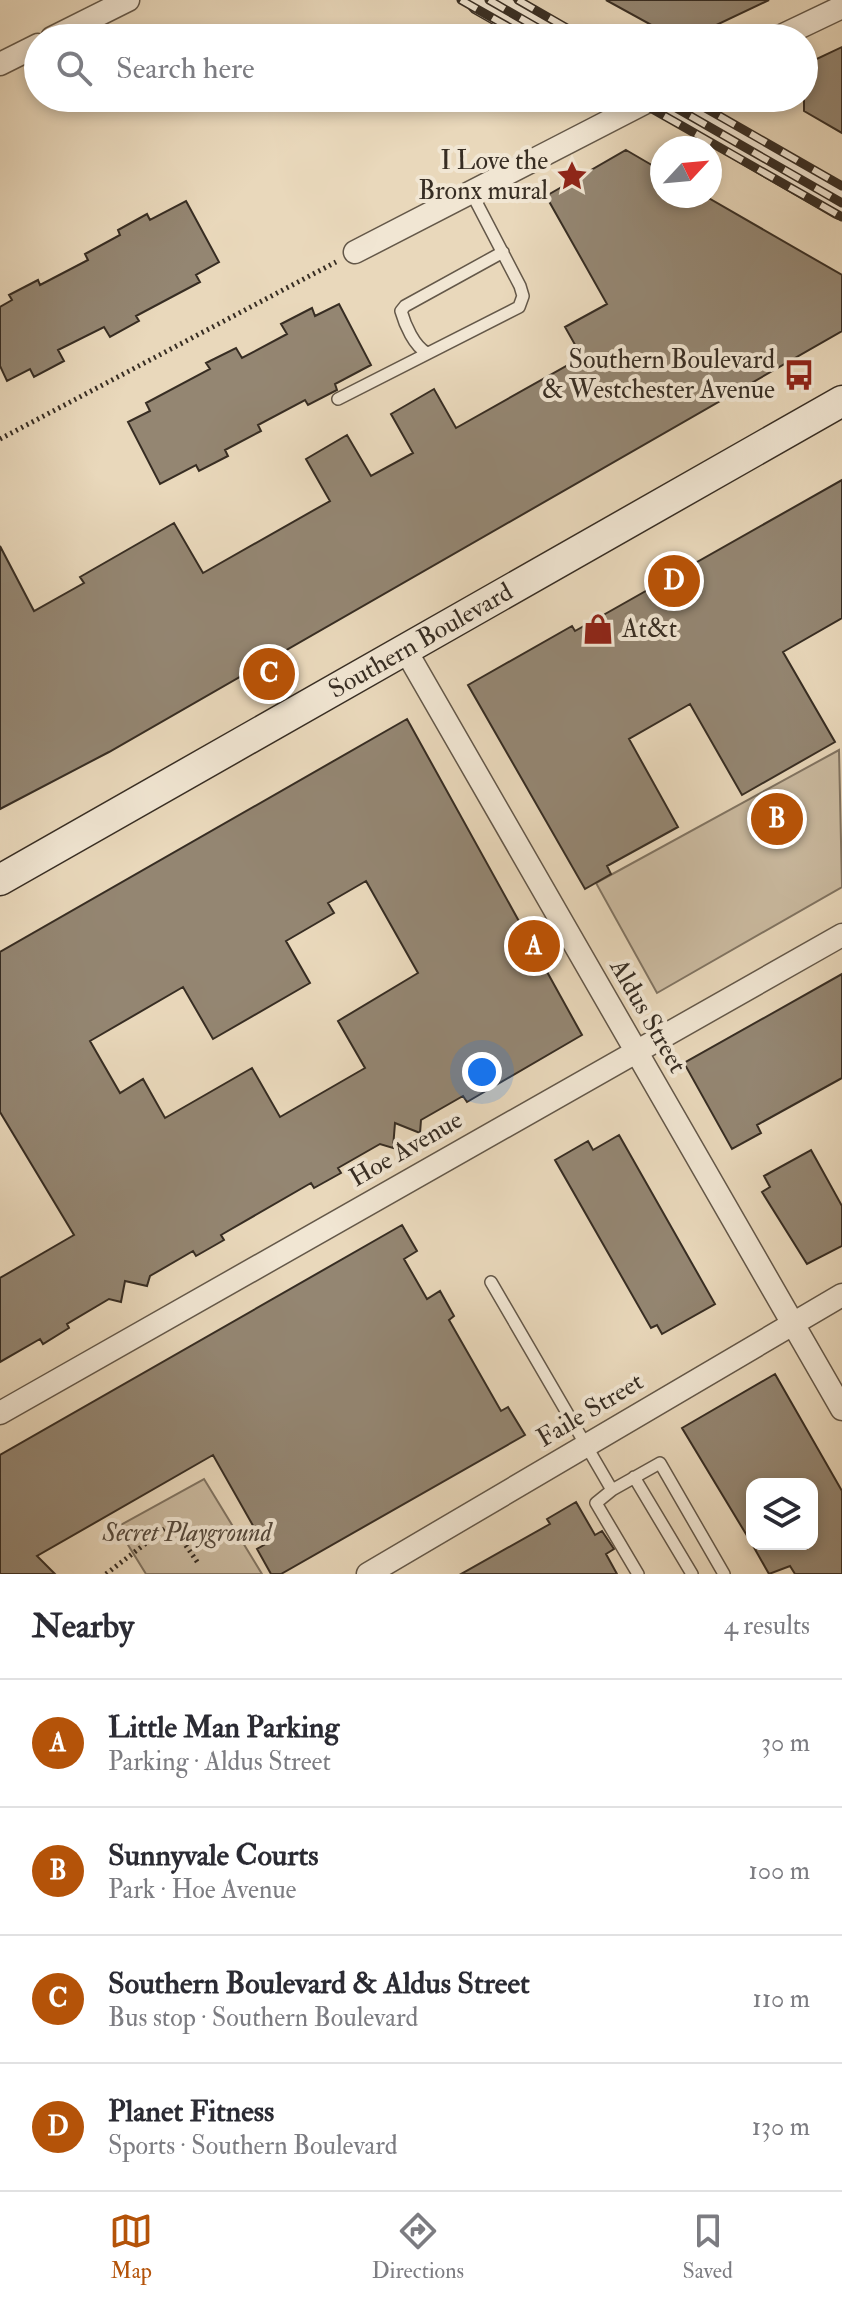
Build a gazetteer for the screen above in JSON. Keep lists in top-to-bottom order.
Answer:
{
  "streets": {
    "main road": ["Southern Boulevard"],
    "street": ["Aldus Street", "Hoe Avenue", "Faile Street"]
  },
  "crossings": [
    ["Southern Boulevard", "Aldus Street"],
    ["Aldus Street", "Hoe Avenue"],
    ["Aldus Street", "Faile Street"]
  ],
  "parks": ["Secret Playground"],
  "places": {
    "place": ["I Love the Bronx mural"],
    "bus stop": ["Southern Boulevard & Westchester Avenue"],
    "shop": ["At&t"]
  },
  "north": "top right",
  "page": {
    "search": "Search here",
    "pins": [
      "D",
      "C",
      "B",
      "A"
    ],
    "heading": ["Nearby", "4 results"],
    "list": [
      {
        "mark": "A",
        "name": "Little Man Parking",
        "note": "Parking · Aldus Street",
        "value": "30 m"
      },
      {
        "mark": "B",
        "name": "Sunnyvale Courts",
        "note": "Park · Hoe Avenue",
        "value": "100 m"
      },
      {
        "mark": "C",
        "name": "Southern Boulevard & Aldus Street",
        "note": "Bus stop · Southern Boulevard",
        "value": "110 m"
      },
      {
        "mark": "D",
        "name": "Planet Fitness",
        "note": "Sports · Southern Boulevard",
        "value": "130 m"
      }
    ],
    "nav": ["Map", "Directions", "Saved"]
  }
}
